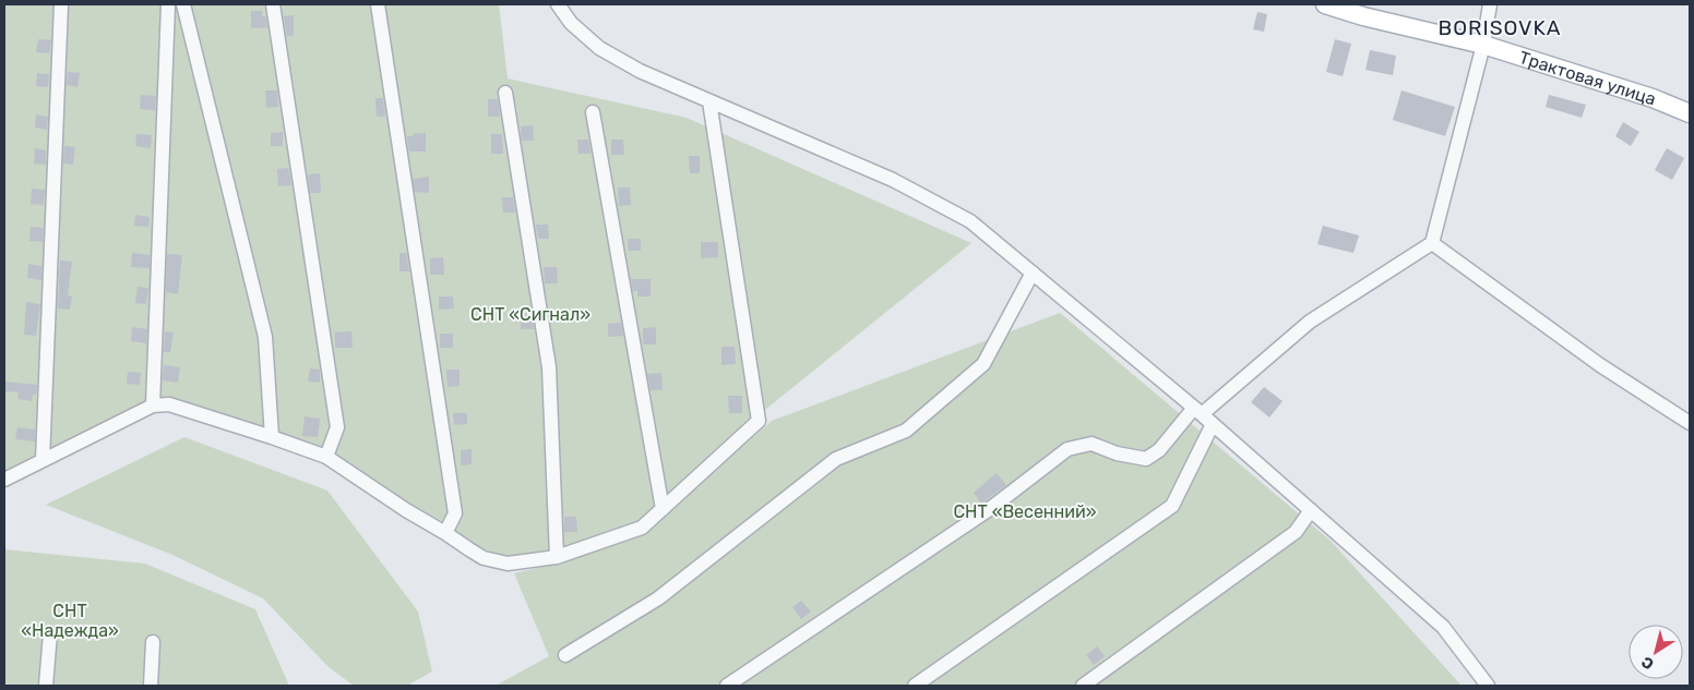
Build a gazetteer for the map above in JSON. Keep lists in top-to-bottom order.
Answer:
{
  "streets": {
    "main road": ["Трактовая улица"]
  },
  "districts": ["BORISOVKA"],
  "parks": ["СНТ «Сигнал»", "СНТ «Весенний»", "СНТ «Надежда»"],
  "north": "bottom left"
}
